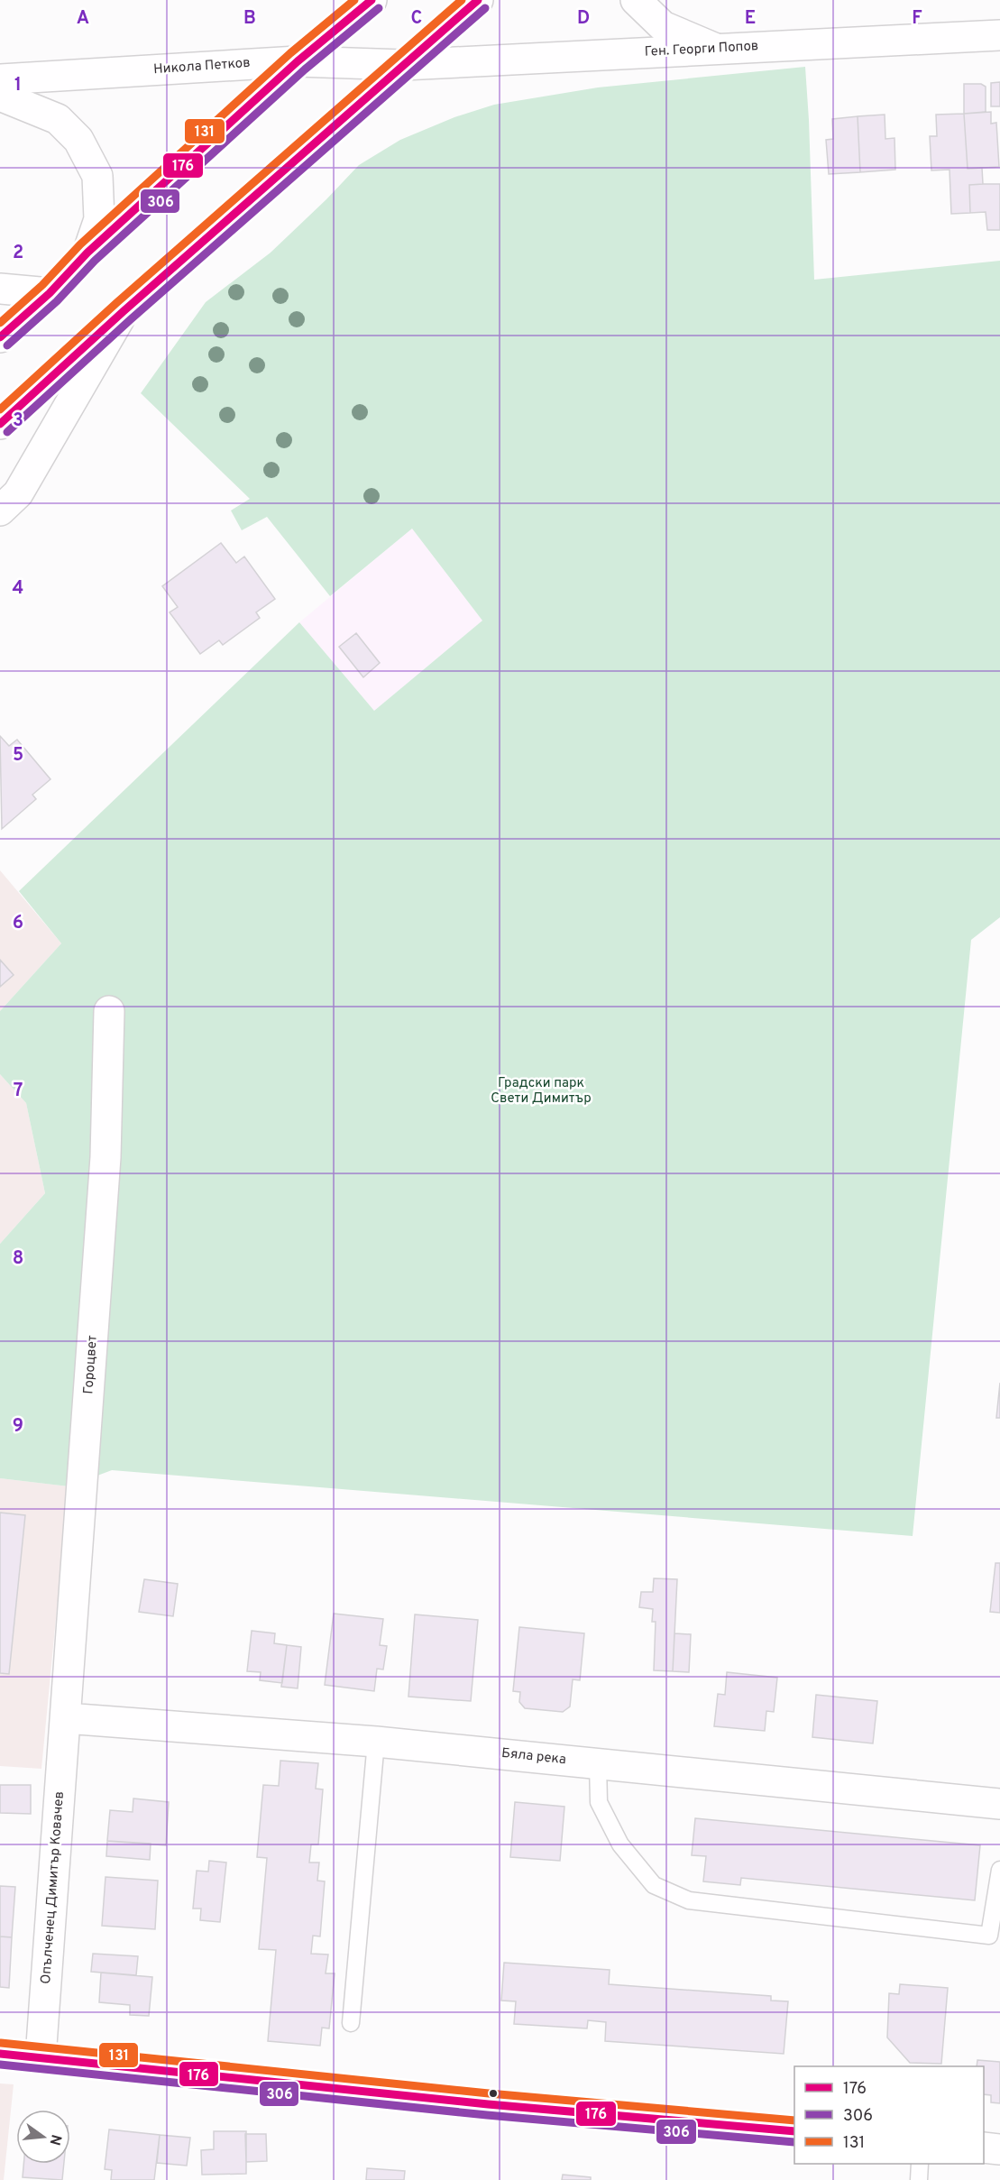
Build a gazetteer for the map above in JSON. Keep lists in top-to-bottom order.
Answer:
{
  "streets": {
    "street": [
      "Ген. Георги Попов",
      "Никола Петков",
      "Гороцвет",
      "Бяла река",
      "Опълченец Димитър Ковачев"
    ]
  },
  "crossings": [
    ["Ген. Георги Попов", "Никола Петков"],
    ["Гороцвет", "Бяла река"],
    ["Гороцвет", "Опълченец Димитър Ковачев"],
    ["Бяла река", "Опълченец Димитър Ковачев"]
  ],
  "parks": ["Градски парк Свети Димитър"],
  "lines": ["transit line 176", "transit line 131", "transit line 306"],
  "legend": ["176", "306", "131"],
  "north": "right",
  "grid": {
    "columns": [
      "A",
      "B",
      "C",
      "D",
      "E",
      "F"
    ],
    "rows": [
      "1",
      "2",
      "3",
      "4",
      "5",
      "6",
      "7",
      "8",
      "9"
    ]
  }
}
